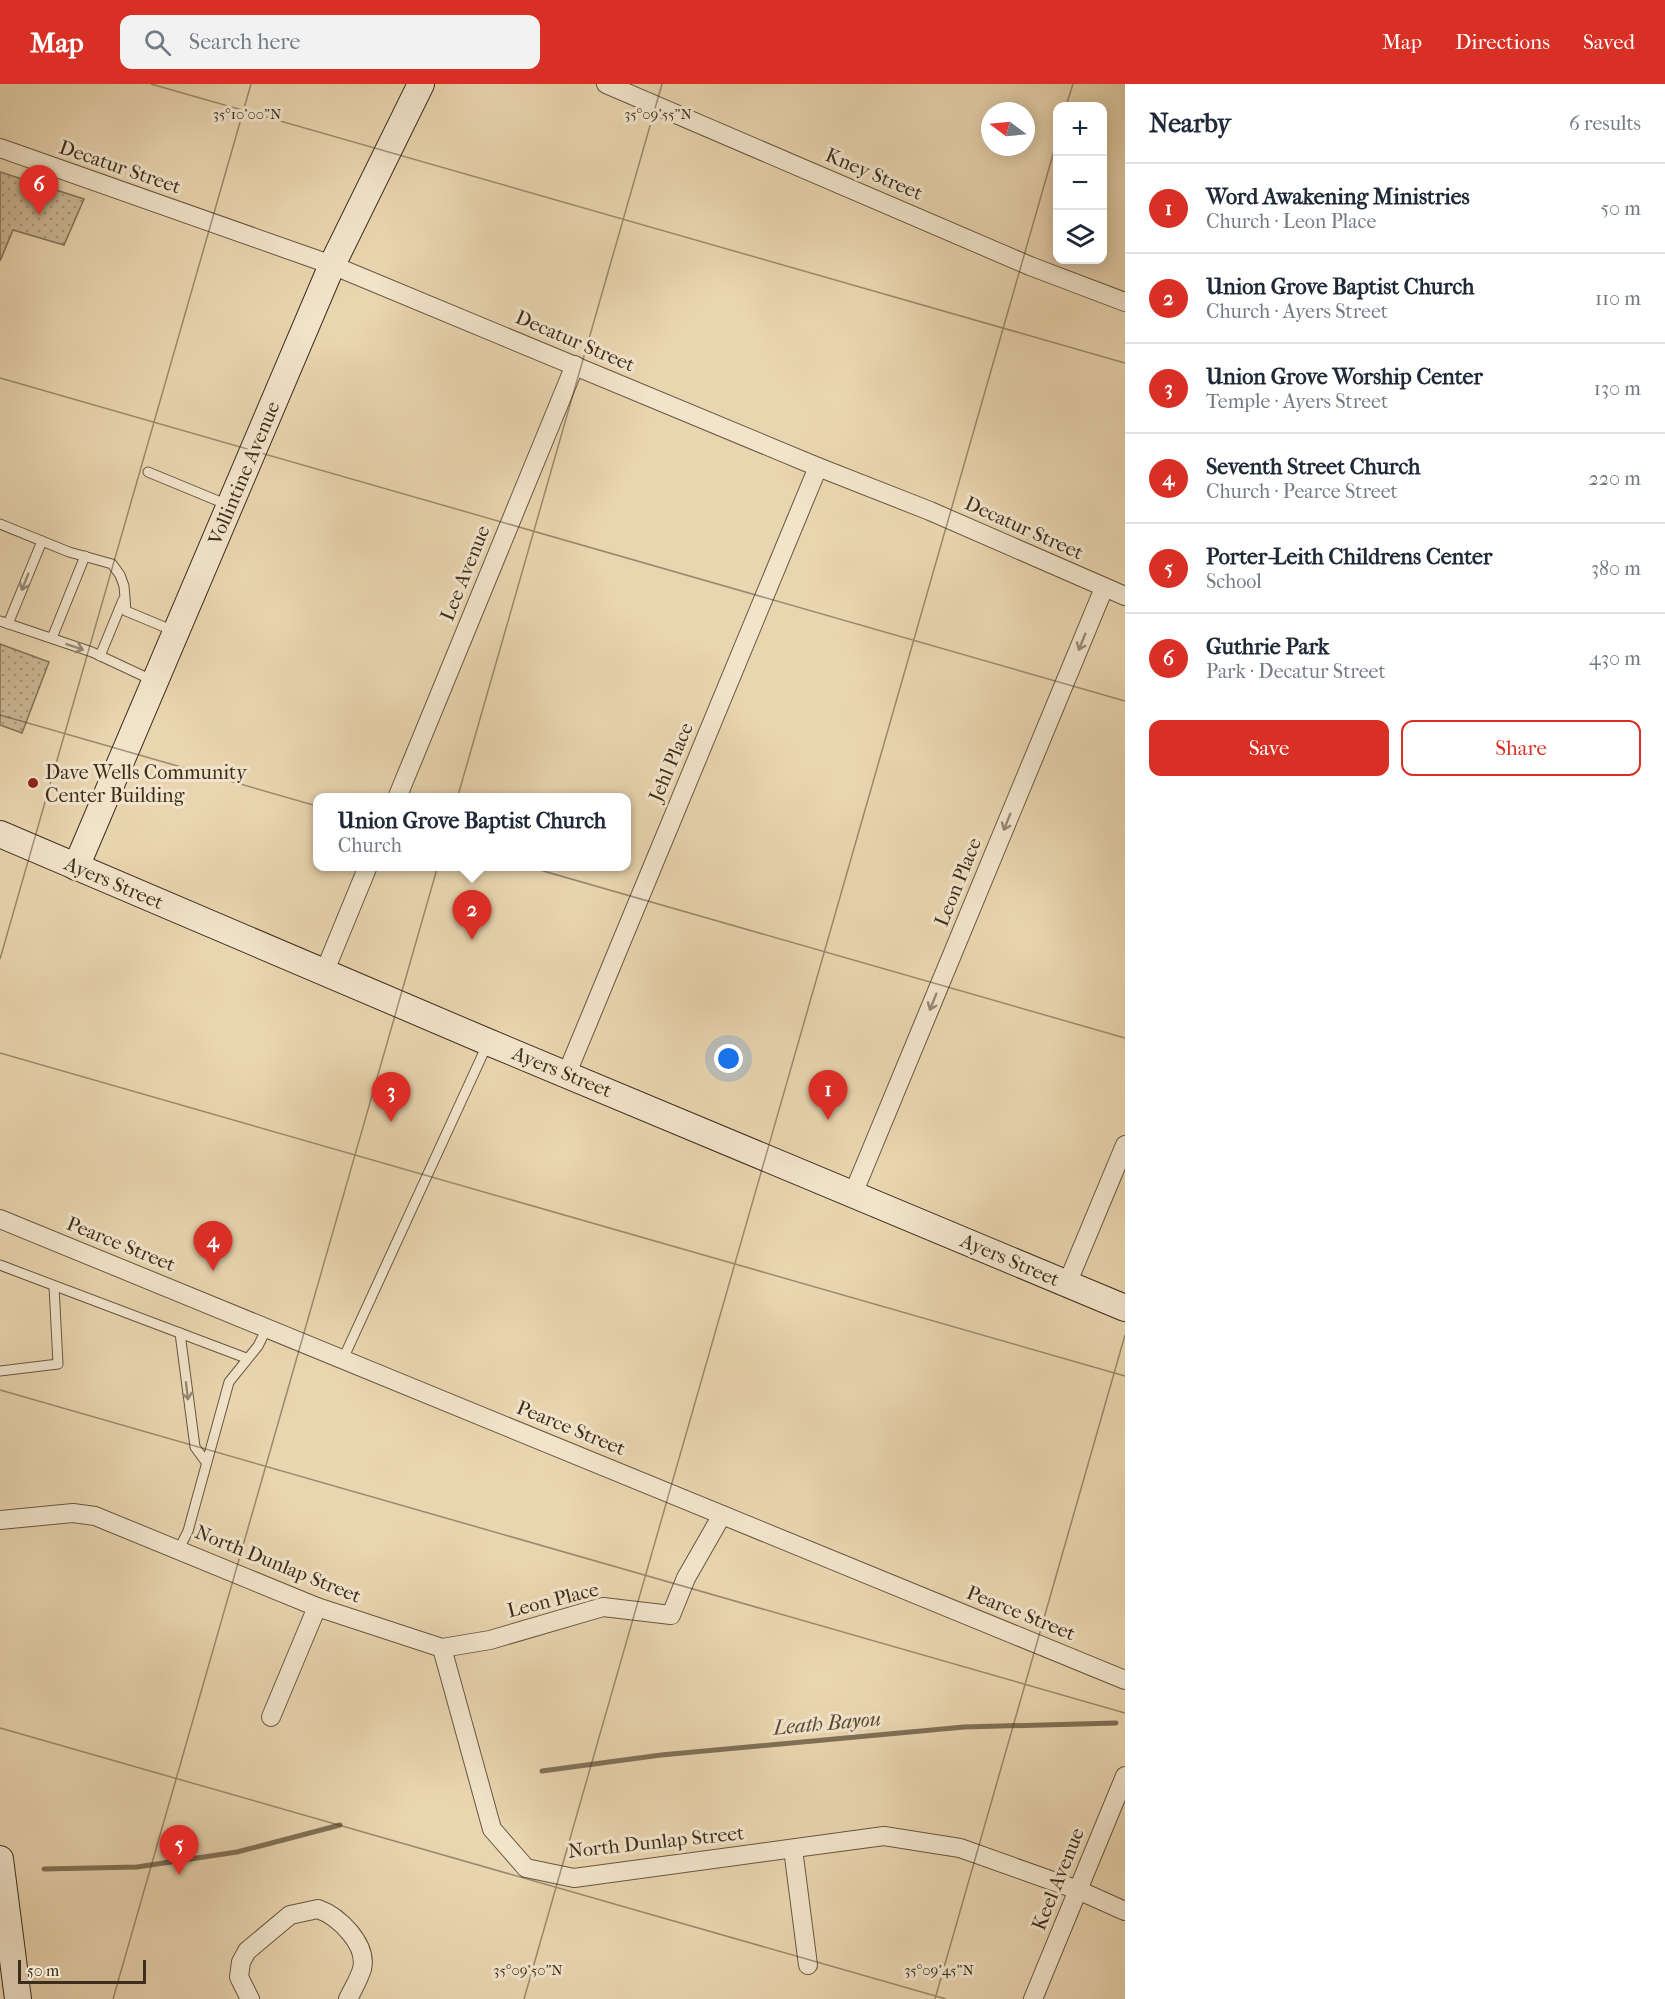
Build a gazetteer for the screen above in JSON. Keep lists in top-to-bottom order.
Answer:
{
  "streets": {
    "street": [
      "Decatur Street",
      "Kney Street",
      "Vollintine Avenue",
      "Lee Avenue",
      "Jehl Place",
      "Leon Place",
      "Ayers Street",
      "Pearce Street",
      "North Dunlap Street",
      "Keel Avenue"
    ]
  },
  "crossings": [
    ["Decatur Street", "Vollintine Avenue"],
    ["Decatur Street", "Lee Avenue"],
    ["Decatur Street", "Jehl Place"],
    ["Decatur Street", "Leon Place"],
    ["Vollintine Avenue", "Ayers Street"],
    ["Jehl Place", "Ayers Street"],
    ["Leon Place", "Ayers Street"],
    ["Leon Place", "Pearce Street"],
    ["Leon Place", "North Dunlap Street"],
    ["North Dunlap Street", "Keel Avenue"]
  ],
  "one_way": ["Leon Place"],
  "water": ["Leath Bayou"],
  "places": ["Dave Wells Community Center Building"],
  "scale_bar": "50 m",
  "north": "left",
  "page": {
    "header": "Map",
    "search": "Search here",
    "nav": ["Map", "Directions", "Saved"],
    "heading": ["Nearby", "6 results"],
    "map_buttons": ["+", "−"],
    "list": [
      {
        "mark": "1",
        "name": "Word Awakening Ministries",
        "note": "Church · Leon Place",
        "value": "50 m"
      },
      {
        "mark": "2",
        "name": "Union Grove Baptist Church",
        "note": "Church · Ayers Street",
        "value": "110 m"
      },
      {
        "mark": "3",
        "name": "Union Grove Worship Center",
        "note": "Temple · Ayers Street",
        "value": "130 m"
      },
      {
        "mark": "4",
        "name": "Seventh Street Church",
        "note": "Church · Pearce Street",
        "value": "220 m"
      },
      {
        "mark": "5",
        "name": "Porter-Leith Childrens Center",
        "note": "School",
        "value": "380 m"
      },
      {
        "mark": "6",
        "name": "Guthrie Park",
        "note": "Park · Decatur Street",
        "value": "430 m"
      }
    ],
    "pins": [
      "6",
      "2",
      "1",
      "3",
      "4",
      "5"
    ],
    "buttons": ["Save", "Share"],
    "popup": ["Union Grove Baptist Church", "Church"],
    "scale": "50 m"
  },
  "coordinates": [
    "35°10'00\"N",
    "35°09'55\"N",
    "35°09'50\"N",
    "35°09'45\"N"
  ]
}
